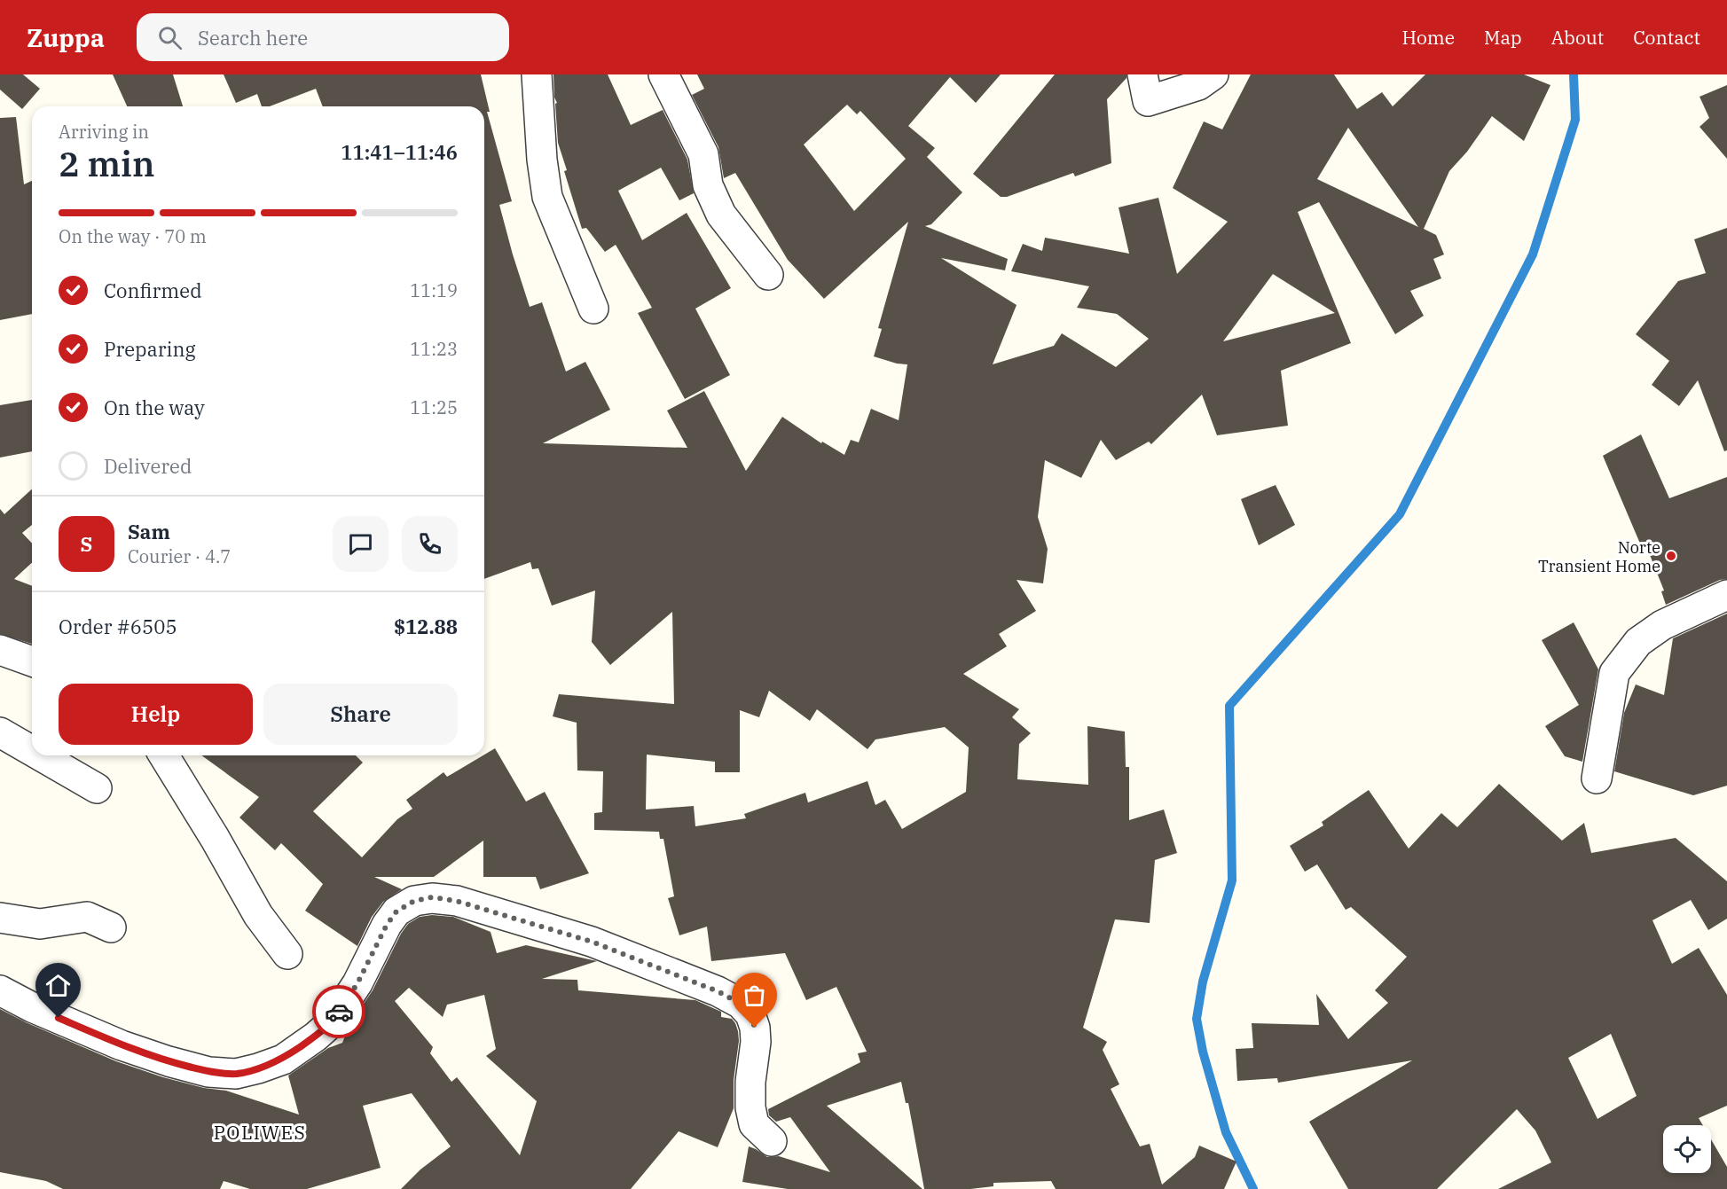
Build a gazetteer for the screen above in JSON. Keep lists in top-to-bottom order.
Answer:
{
  "districts": ["POLIWES"],
  "places": ["Norte Transient Home"],
  "page": {
    "header": "Zuppa",
    "search": "Search here",
    "nav": [
      "Home",
      "Map",
      "About",
      "Contact"
    ],
    "heading": ["2 min", "Arriving in", "11:41–11:46"],
    "panel": [
      "Sam",
      "Courier · 4.7",
      "Order #6505",
      "$12.88"
    ],
    "bar": "On the way · 70 m",
    "list": [
      ["Confirmed", "11:19"],
      ["Preparing", "11:23"],
      ["On the way", "11:25"],
      "Delivered"
    ],
    "round": "S",
    "buttons": ["Help", "Share"]
  }
}
